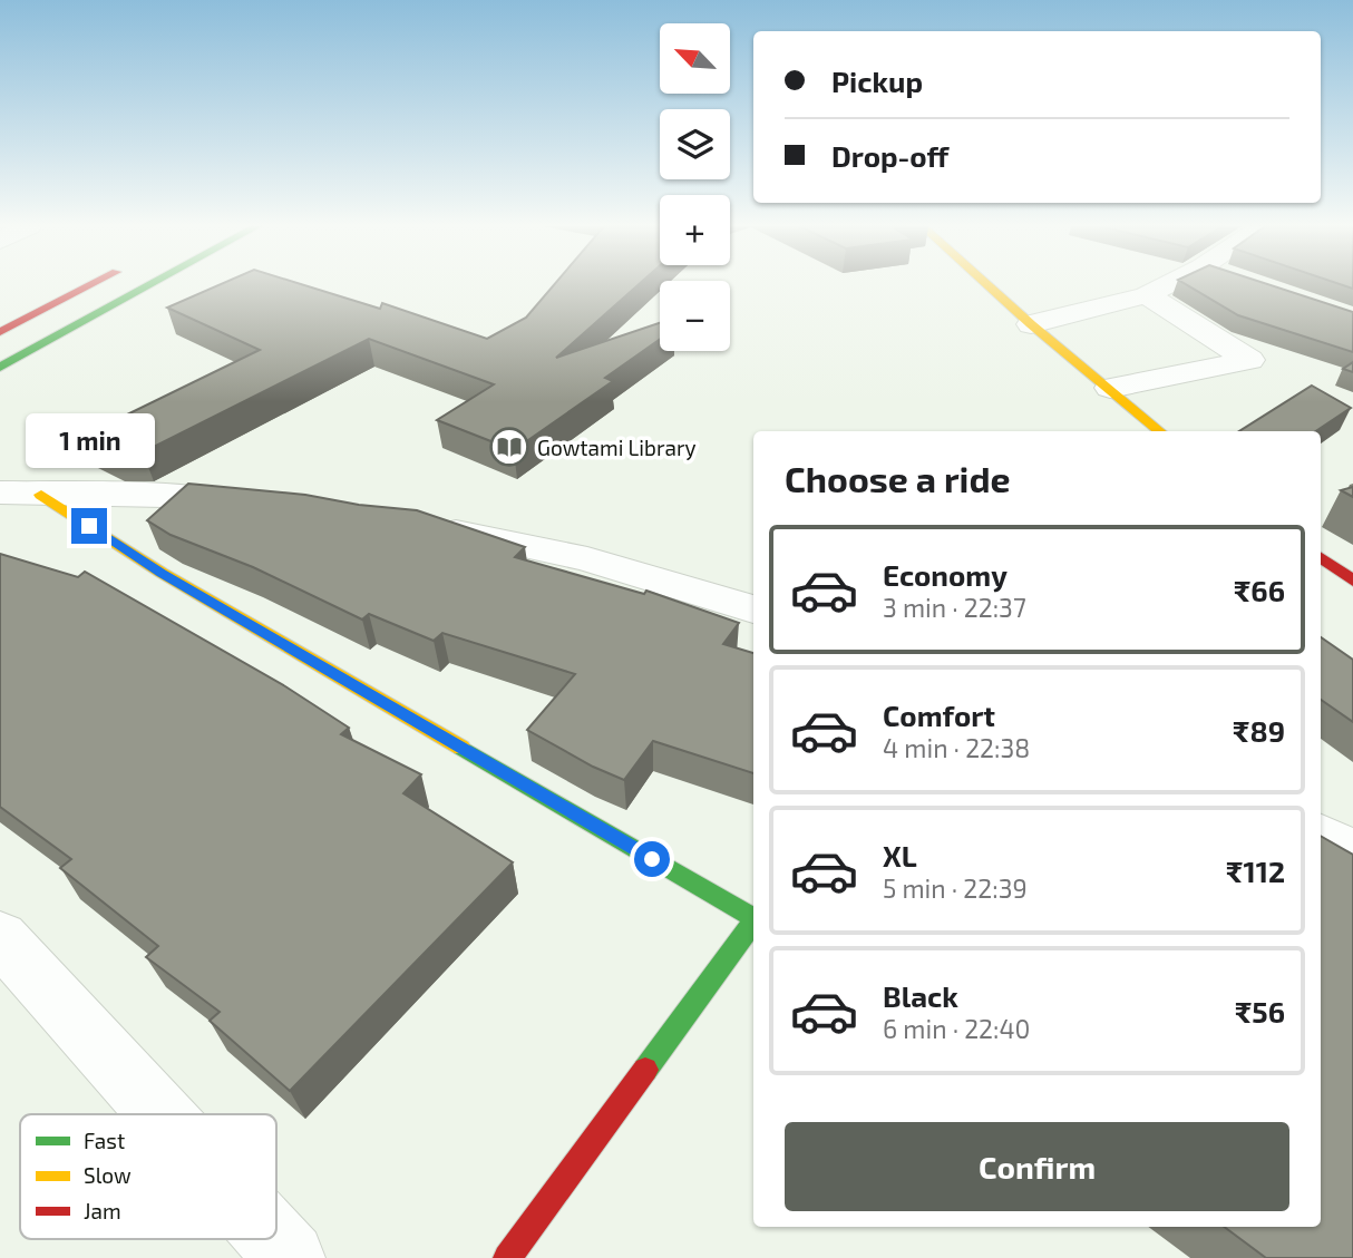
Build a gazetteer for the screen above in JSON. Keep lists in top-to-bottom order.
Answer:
{
  "places": {
    "library": ["Gowtami Library"]
  },
  "legend": ["Fast", "Slow", "Jam"],
  "north": "top left",
  "page": {
    "map_buttons": ["+", "−"],
    "banner": ["Pickup", "Drop-off"],
    "bubble": "1 min",
    "heading": "Choose a ride",
    "list": [
      {
        "name": "Economy",
        "note": "3 min · 22:37",
        "value": "₹66"
      },
      {
        "name": "Comfort",
        "note": "4 min · 22:38",
        "value": "₹89"
      },
      {
        "name": "XL",
        "note": "5 min · 22:39",
        "value": "₹112"
      },
      {
        "name": "Black",
        "note": "6 min · 22:40",
        "value": "₹56"
      }
    ],
    "buttons": "Confirm"
  }
}
